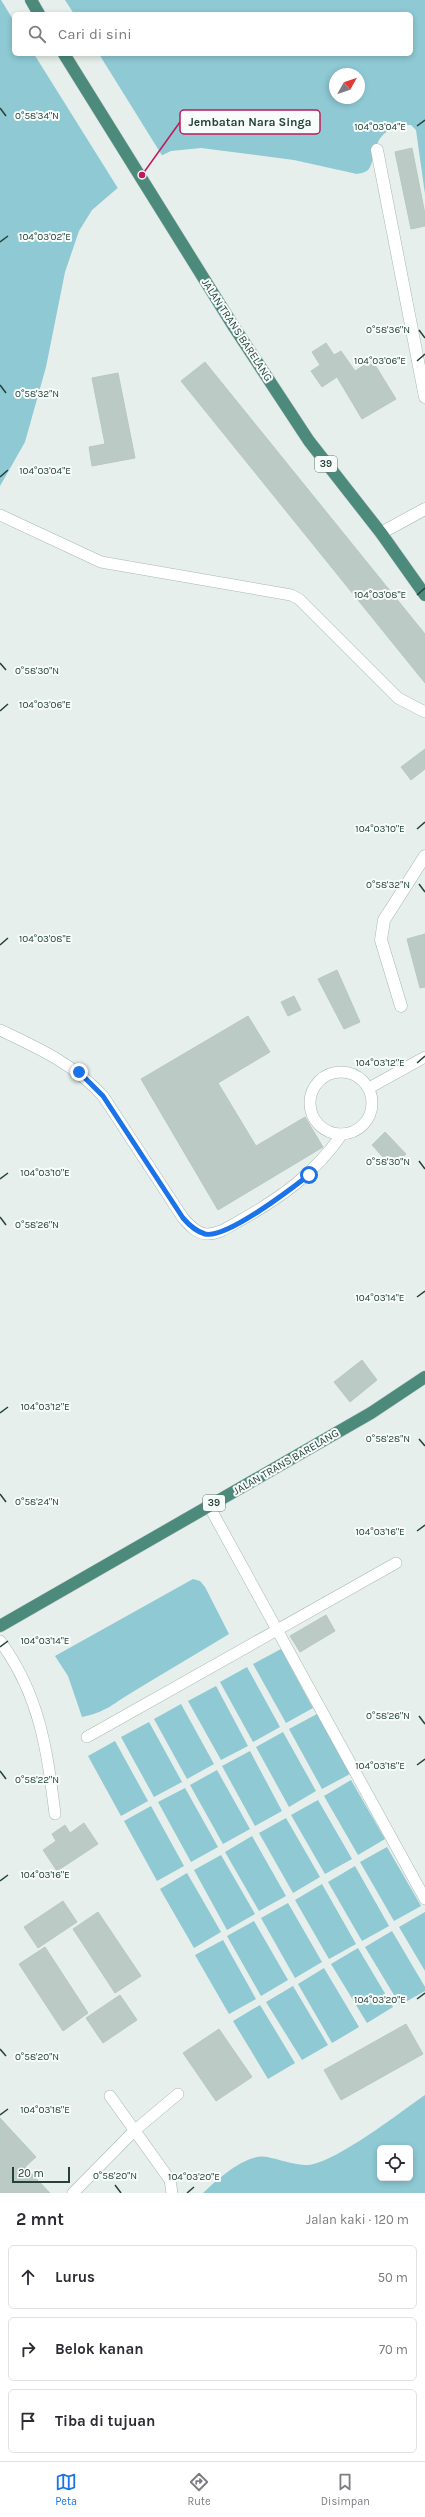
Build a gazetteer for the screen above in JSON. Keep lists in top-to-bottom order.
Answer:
{
  "streets": {
    "highway": ["JALAN TRANS BARELANG", "39"]
  },
  "places": ["Jembatan Nara Singa"],
  "scale_bar": "20 m",
  "north": "top right",
  "page": {
    "search": "Cari di sini",
    "scale": "20 m",
    "heading": ["2 mnt", "Jalan kaki · 120 m"],
    "list": [
      ["Lurus", "50 m"],
      ["Belok kanan", "70 m"],
      "Tiba di tujuan"
    ],
    "nav": ["Peta", "Rute", "Disimpan"]
  },
  "coordinates": [
    "0°58'34\"N",
    "104°03'04\"E",
    "104°03'02\"E",
    "0°58'36\"N",
    "104°03'06\"E",
    "0°58'32\"N",
    "104°03'08\"E",
    "0°58'30\"N",
    "104°03'10\"E",
    "104°03'12\"E",
    "0°58'26\"N",
    "104°03'14\"E",
    "0°58'28\"N",
    "0°58'24\"N",
    "104°03'16\"E",
    "104°03'18\"E",
    "0°58'22\"N",
    "104°03'20\"E",
    "0°58'20\"N"
  ]
}
